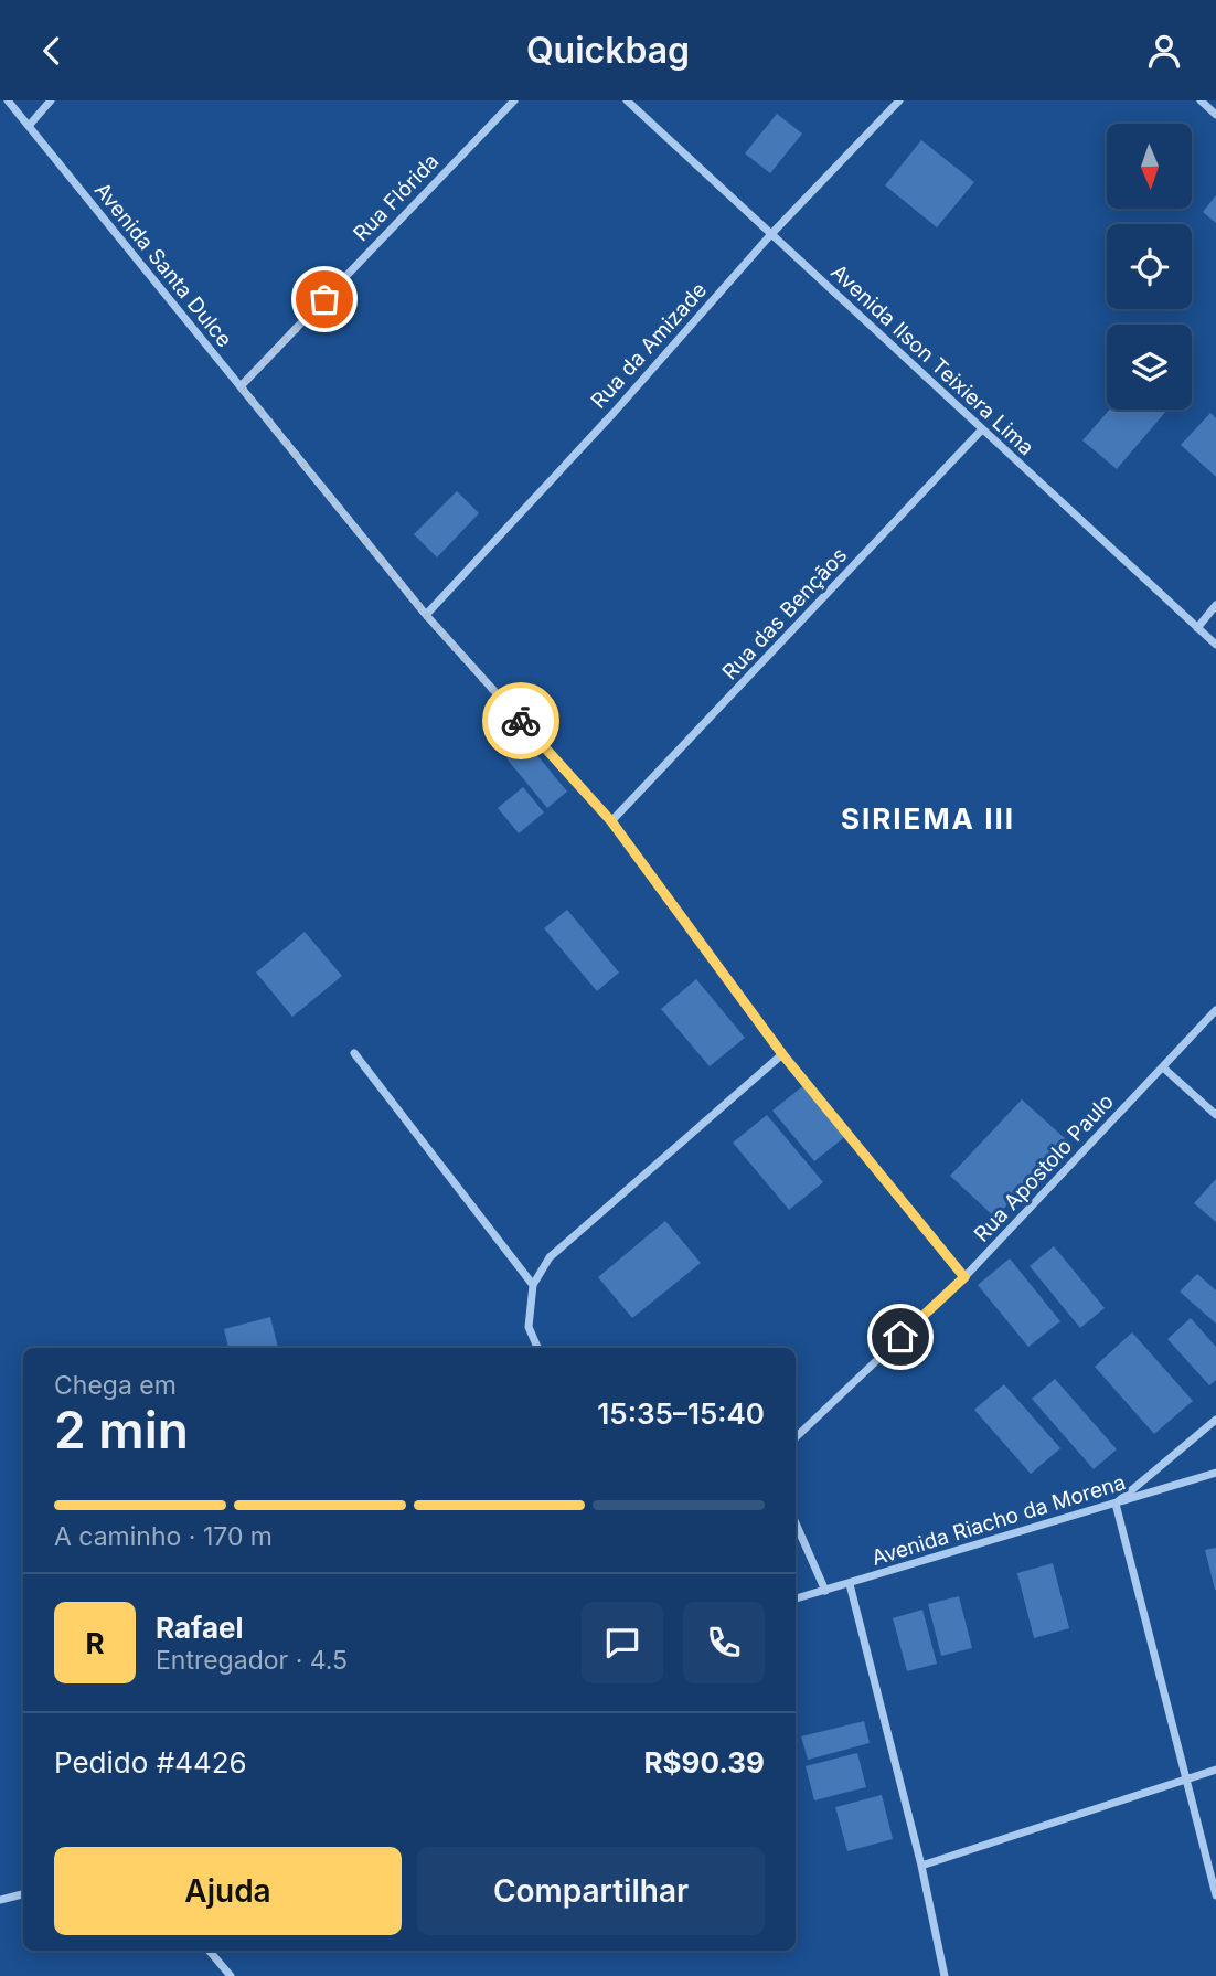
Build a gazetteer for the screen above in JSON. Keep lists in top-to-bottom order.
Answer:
{
  "streets": {
    "street": [
      "Rua Flórida",
      "Avenida Santa Dulce",
      "Rua da Amizade",
      "Avenida Ilson Teixiera Lima",
      "Rua das Bençãos",
      "Rua Apostolo Paulo",
      "Avenida Riacho da Morena"
    ]
  },
  "crossings": [
    ["Rua Flórida", "Avenida Santa Dulce"],
    ["Avenida Santa Dulce", "Rua da Amizade"],
    ["Avenida Santa Dulce", "Rua das Bençãos"],
    ["Avenida Santa Dulce", "Rua Apostolo Paulo"],
    ["Rua da Amizade", "Avenida Ilson Teixiera Lima"],
    ["Avenida Ilson Teixiera Lima", "Rua das Bençãos"]
  ],
  "districts": ["SIRIEMA III"],
  "north": "bottom",
  "page": {
    "header": "Quickbag",
    "heading": ["2 min", "Chega em", "15:35–15:40"],
    "panel": [
      "Rafael",
      "Entregador · 4.5",
      "Pedido #4426",
      "R$90.39"
    ],
    "bar": "A caminho · 170 m",
    "round": "R",
    "buttons": ["Ajuda", "Compartilhar"]
  }
}
